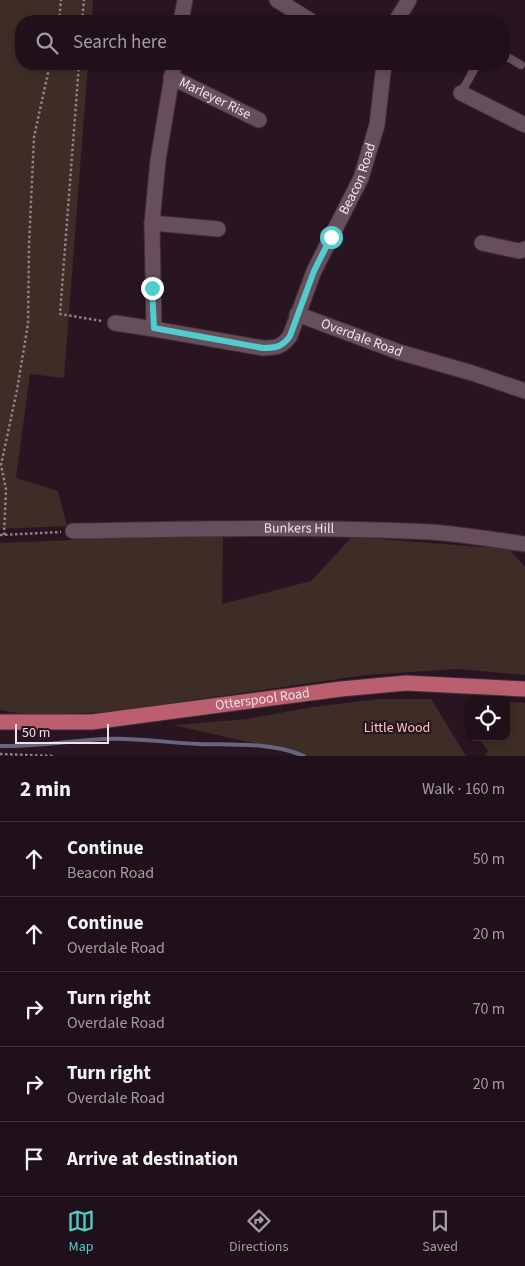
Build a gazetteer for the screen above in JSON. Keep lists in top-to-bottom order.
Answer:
{
  "streets": {
    "main road": ["Otterspool Road"],
    "street": [
      "Marleyer Rise",
      "Beacon Road",
      "Overdale Road",
      "Bunkers Hill"
    ]
  },
  "crossings": [
    ["Beacon Road", "Overdale Road"]
  ],
  "parks": ["Little Wood"],
  "scale_bar": "50 m",
  "page": {
    "search": "Search here",
    "scale": "50 m",
    "heading": ["2 min", "Walk · 160 m"],
    "list": [
      ["Continue", "Beacon Road", "50 m"],
      ["Continue", "Overdale Road", "20 m"],
      ["Turn right", "Overdale Road", "70 m"],
      ["Turn right", "Overdale Road", "20 m"],
      "Arrive at destination"
    ],
    "nav": ["Map", "Directions", "Saved"]
  }
}
